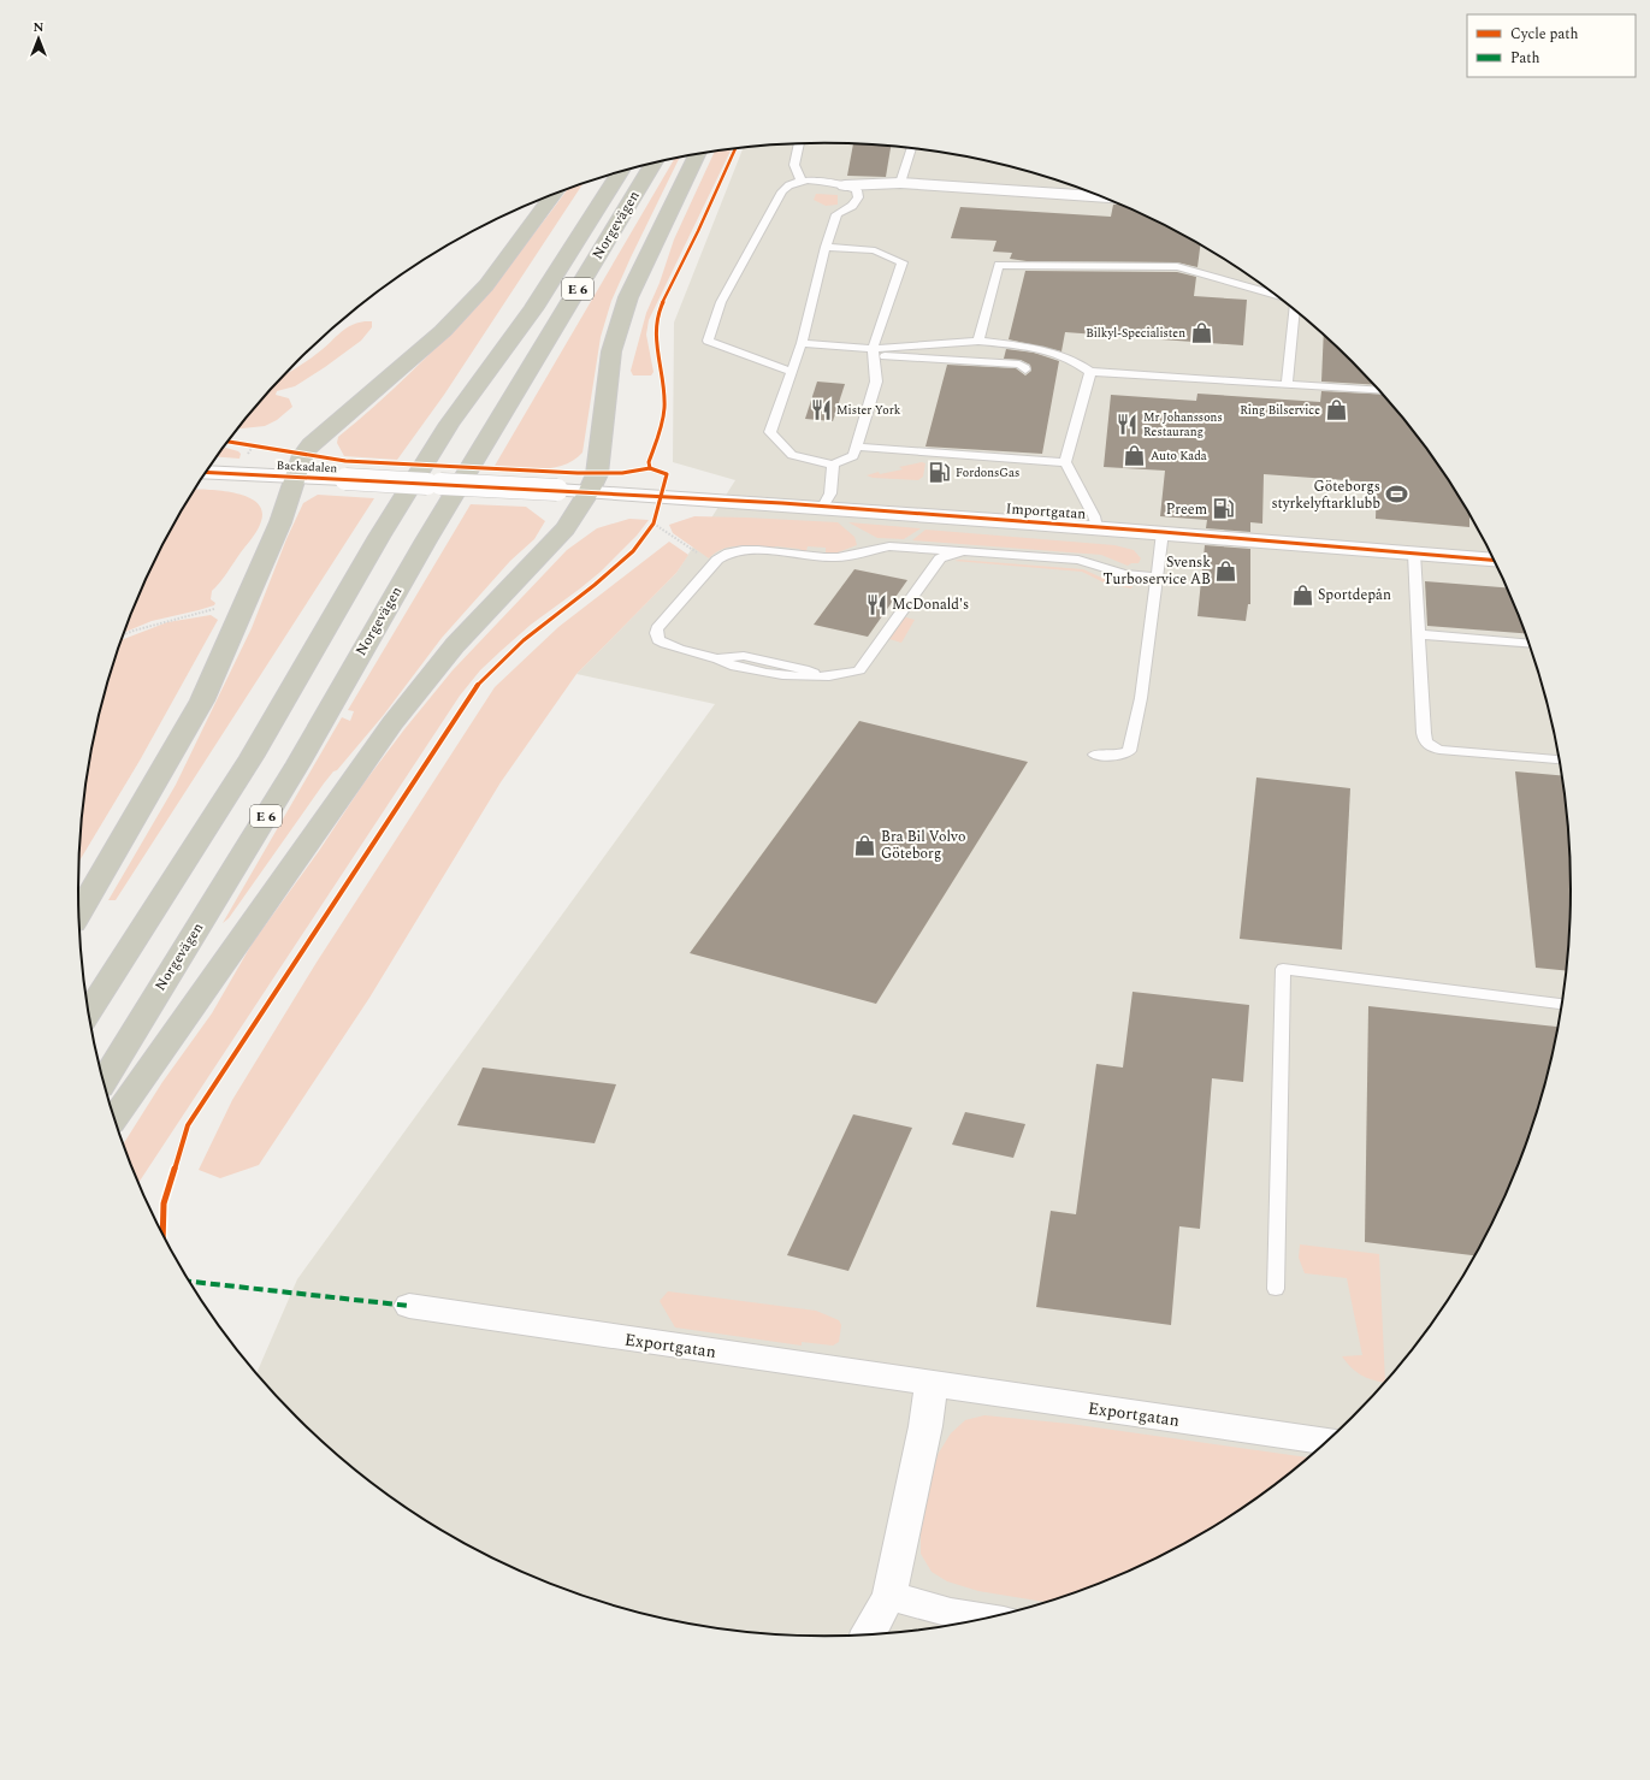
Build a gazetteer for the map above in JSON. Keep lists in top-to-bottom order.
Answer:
{
  "streets": {
    "highway": ["Norgevägen", "E 6"],
    "street": ["Backadalen", "Importgatan", "Exportgatan"]
  },
  "crossings": [
    ["Backadalen", "Importgatan"]
  ],
  "places": {
    "shop": [
      "Bilkyl-Specialisten",
      "Ring Bilservice",
      "Auto Kada",
      "Svensk Turboservice AB",
      "Sportdepån",
      "Bra Bil Volvo Göteborg"
    ],
    "restaurant": ["Mister York", "Mr Johanssons Restaurang", "McDonald's"],
    "fuel station": ["FordonsGas", "Preem"],
    "sports": ["Göteborgs styrkelyftarklubb"]
  },
  "legend": ["Cycle path", "Path"],
  "north": "top"
}
